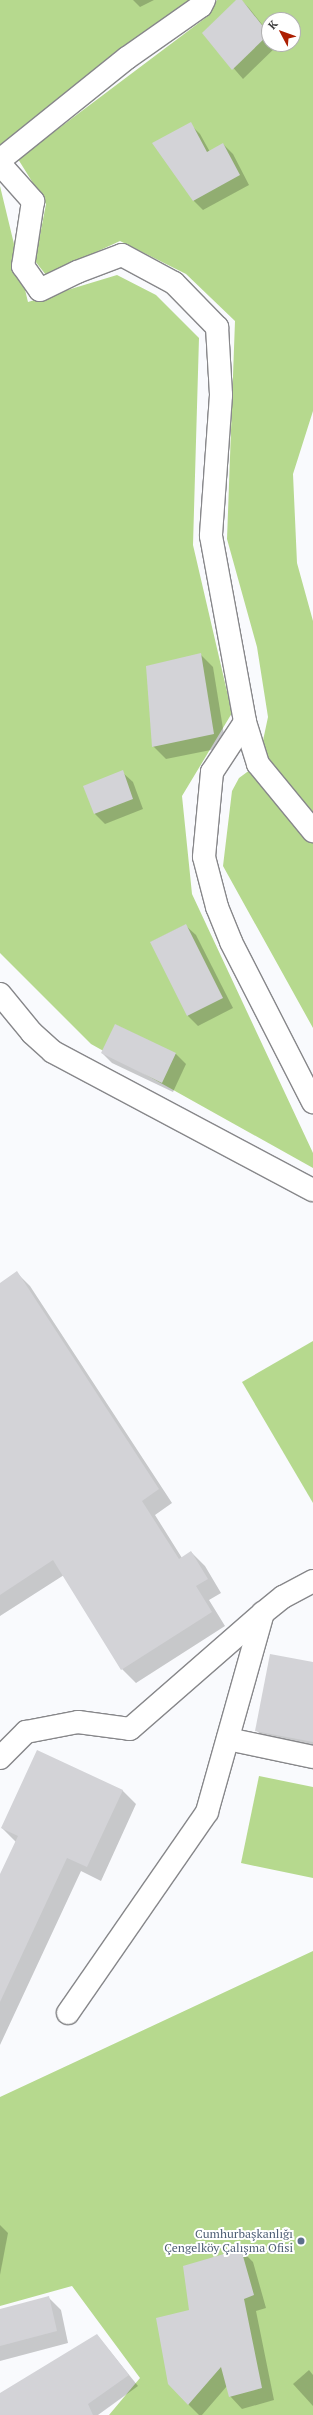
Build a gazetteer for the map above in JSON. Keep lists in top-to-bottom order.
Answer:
{
  "places": ["Cumhurbaşkanlığı Çengelköy Çalışma Ofisi"],
  "north": "top left"
}
